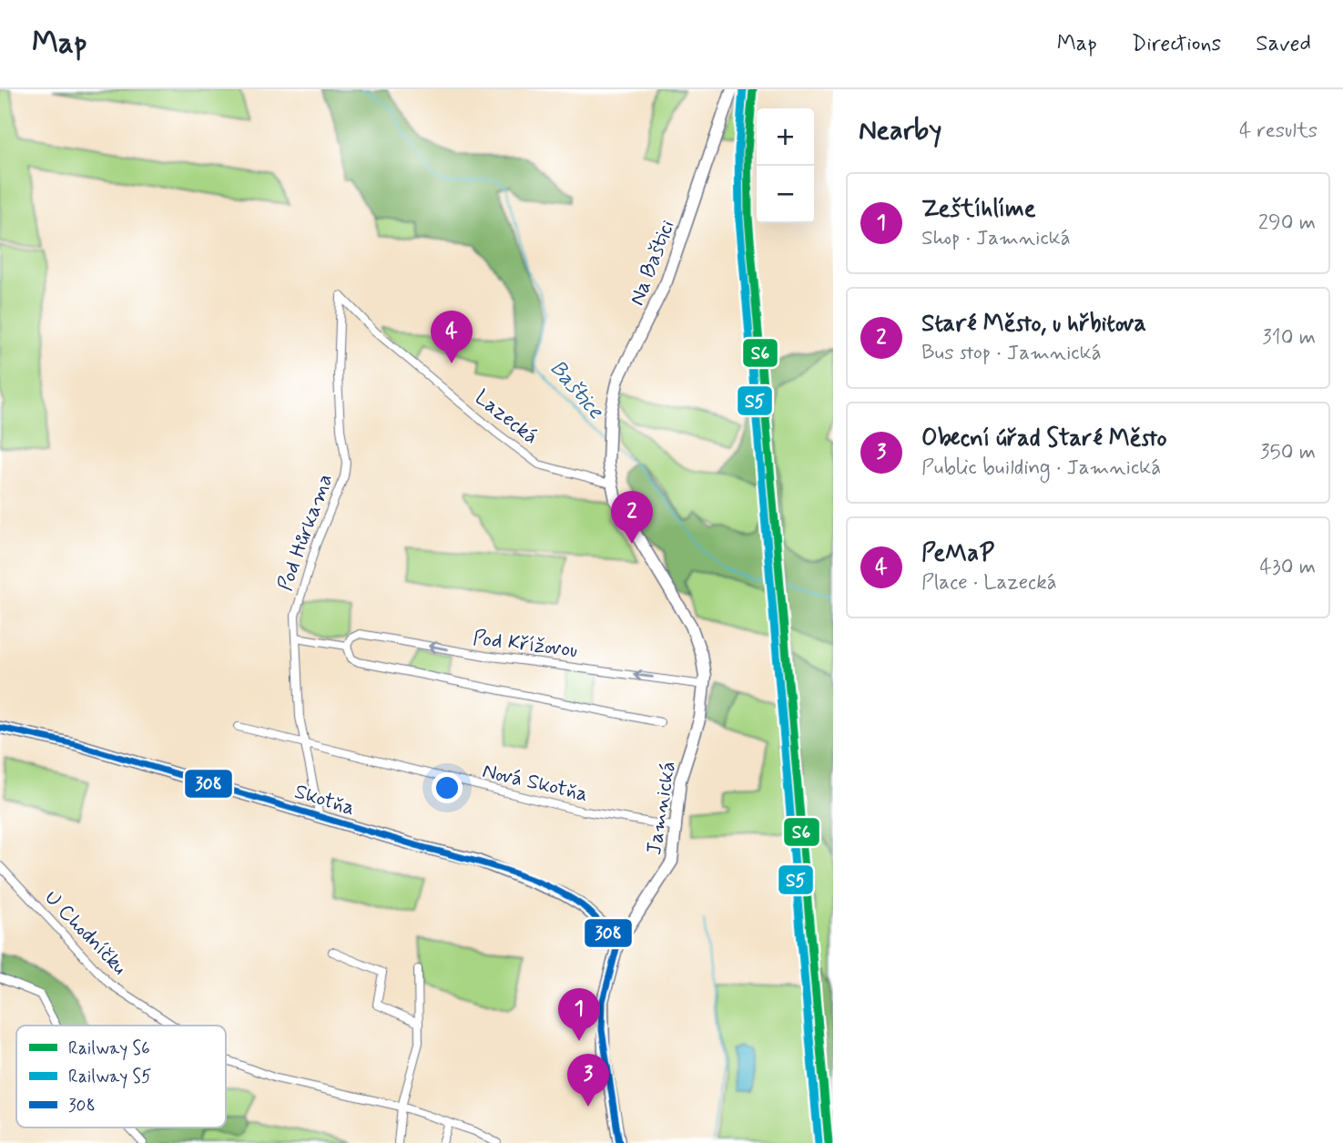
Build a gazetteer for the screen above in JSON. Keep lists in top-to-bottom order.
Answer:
{
  "streets": {
    "main road": ["Na Baštici", "Skotňa", "Jamnická"],
    "street": [
      "Lazecká",
      "Pod Hůrkama",
      "Pod Křížovou",
      "Nová Skotňa",
      "U Chodníčku"
    ]
  },
  "crossings": [
    ["Na Baštici", "Jamnická"],
    ["Lazecká", "Pod Hůrkama"],
    ["Lazecká", "Jamnická"],
    ["Pod Hůrkama", "Pod Křížovou"],
    ["Pod Hůrkama", "Nová Skotňa"],
    ["Pod Hůrkama", "Skotňa"],
    ["Pod Křížovou", "Jamnická"],
    ["Nová Skotňa", "Jamnická"],
    ["Skotňa", "Jamnická"]
  ],
  "water": ["Baštice"],
  "lines": ["rail line S6", "rail line S5", "transit line 308"],
  "legend": ["Railway S6", "Railway S5", "308"],
  "page": {
    "header": "Map",
    "nav": ["Map", "Directions", "Saved"],
    "heading": ["Nearby", "4 results"],
    "map_buttons": ["+", "−"],
    "list": [
      {
        "mark": "1",
        "name": "Zeštíhlíme",
        "note": "Shop · Jamnická",
        "value": "290 m"
      },
      {
        "mark": "2",
        "name": "Staré Město, u hřbitova",
        "note": "Bus stop · Jamnická",
        "value": "310 m"
      },
      {
        "mark": "3",
        "name": "Obecní úřad Staré Město",
        "note": "Public building · Jamnická",
        "value": "350 m"
      },
      {
        "mark": "4",
        "name": "PeMaP",
        "note": "Place · Lazecká",
        "value": "430 m"
      }
    ],
    "pins": [
      "4",
      "2",
      "1",
      "3"
    ]
  }
}
